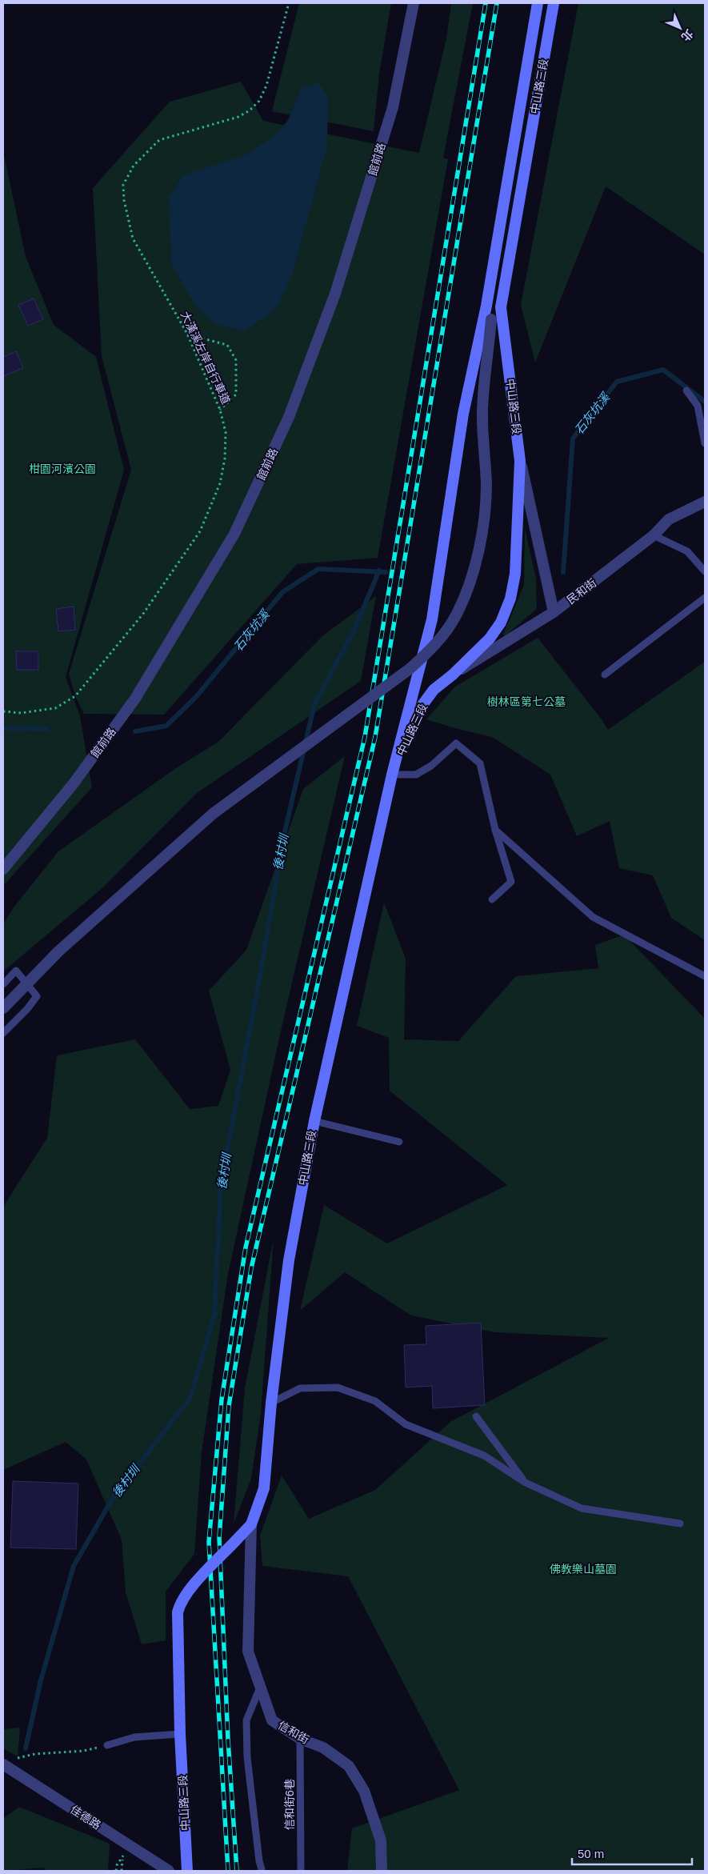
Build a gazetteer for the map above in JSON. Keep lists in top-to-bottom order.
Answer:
{
  "streets": {
    "main road": ["中山路三段"],
    "street": [
      "館前路",
      "民和街",
      "信和街",
      "佳德路"
    ],
    "lane": ["信和街6巷"],
    "path": ["大漢溪左岸自行車道"]
  },
  "crossings": [
    ["中山路三段", "民和街"],
    ["中山路三段", "信和街"],
    ["信和街", "信和街6巷"]
  ],
  "water": ["石灰坑溪", "後村圳"],
  "parks": ["柑園河濱公園", "樹林區第七公墓", "佛教樂山墓園"],
  "scale_bar": "50 m",
  "north": "bottom right"
}
